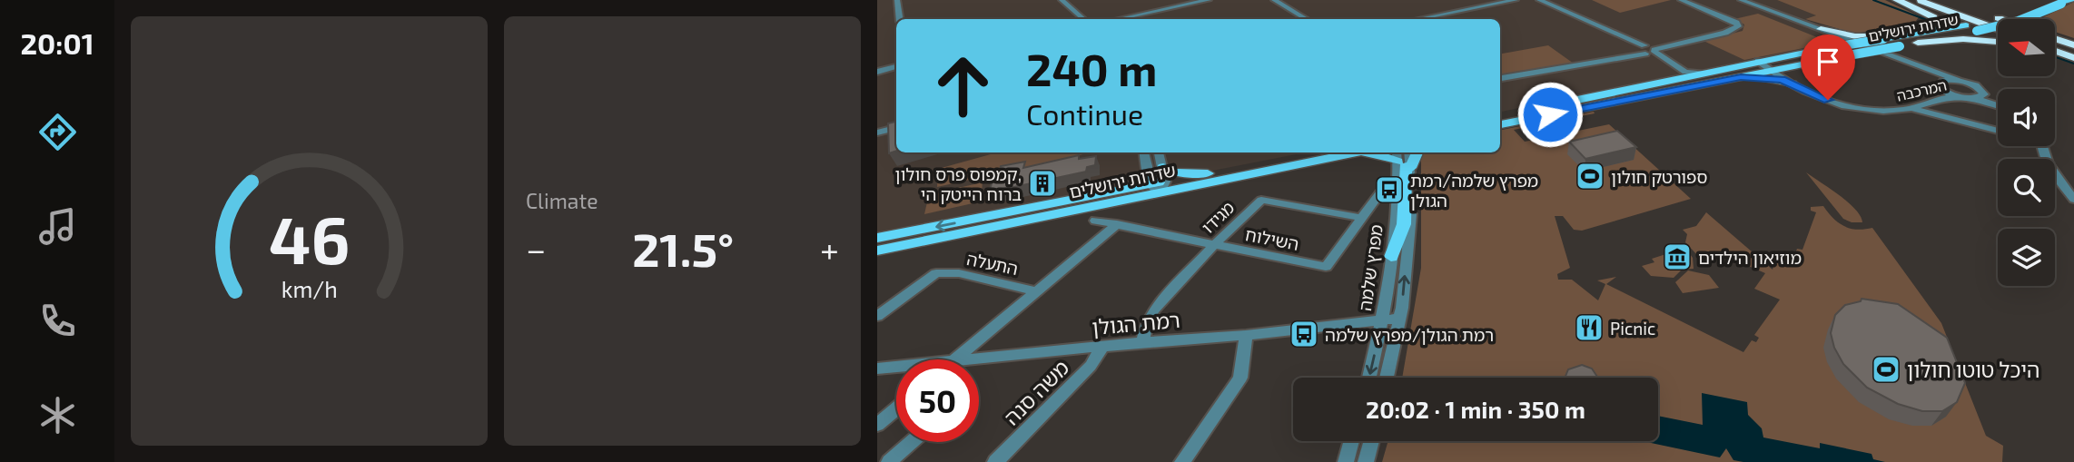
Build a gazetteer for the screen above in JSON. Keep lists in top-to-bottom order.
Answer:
{
  "streets": {
    "main road": ["שדרות ירושלים"],
    "street": [
      "המרכבה",
      "מגידו",
      "השילוח",
      "התעלה",
      "מפרץ שלמה",
      "רמת הגולן",
      "משה סנה"
    ]
  },
  "crossings": [
    ["שדרות ירושלים", "המרכבה"],
    ["מגידו", "השילוח"],
    ["מגידו", "רמת הגולן"],
    ["מפרץ שלמה", "רמת הגולן"],
    ["רמת הגולן", "משה סנה"]
  ],
  "places": {
    "sports": ["ספורטק חולון", "היכל טוטו חולון"],
    "building": ["קמפוס פרס חולון, ברוח הייטק הי"],
    "bus stop": ["מפרץ שלמה/רמת הגולן", "רמת הגולן/מפרץ שלמה"],
    "museum": ["מוזיאון הילדים"],
    "restaurant": ["Picnic"]
  },
  "north": "left",
  "page": {
    "tabs": "20:01",
    "tile": "Climate",
    "turn": ["240 m", "Continue"],
    "heat": ["−", "21.5°", "+"],
    "limit": "50",
    "trip": "20:02 · 1 min · 350 m",
    "gauge": ["46", "km/h"]
  }
}
